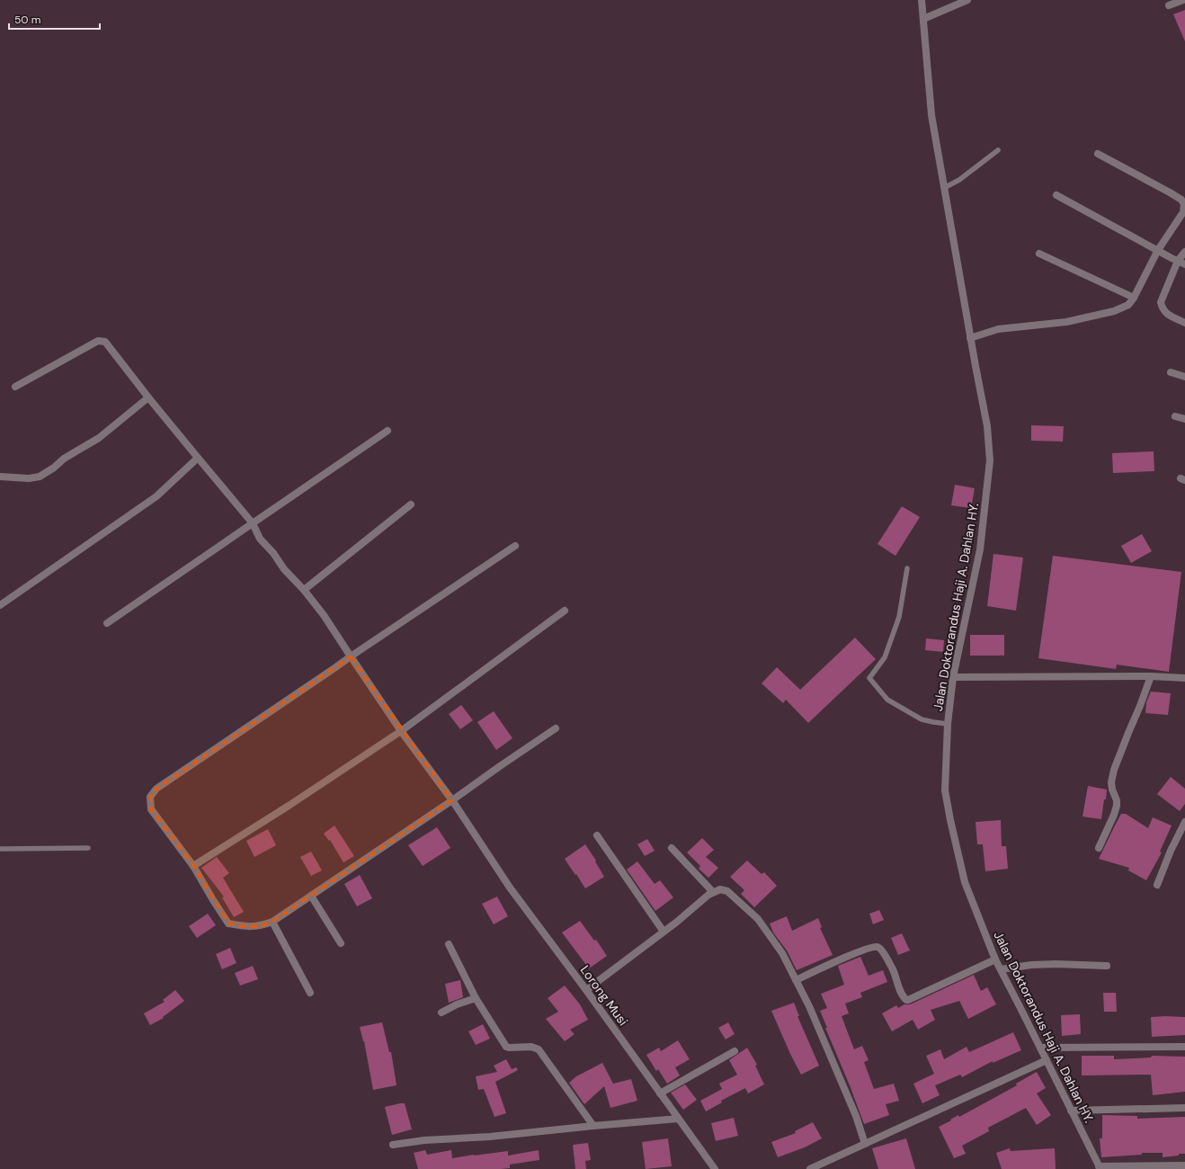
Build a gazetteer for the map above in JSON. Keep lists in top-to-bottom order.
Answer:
{
  "streets": {
    "street": ["Jalan Doktorandus Haji A. Dahlan HY.", "Lorong Musi"]
  },
  "scale_bar": "50 m"
}
